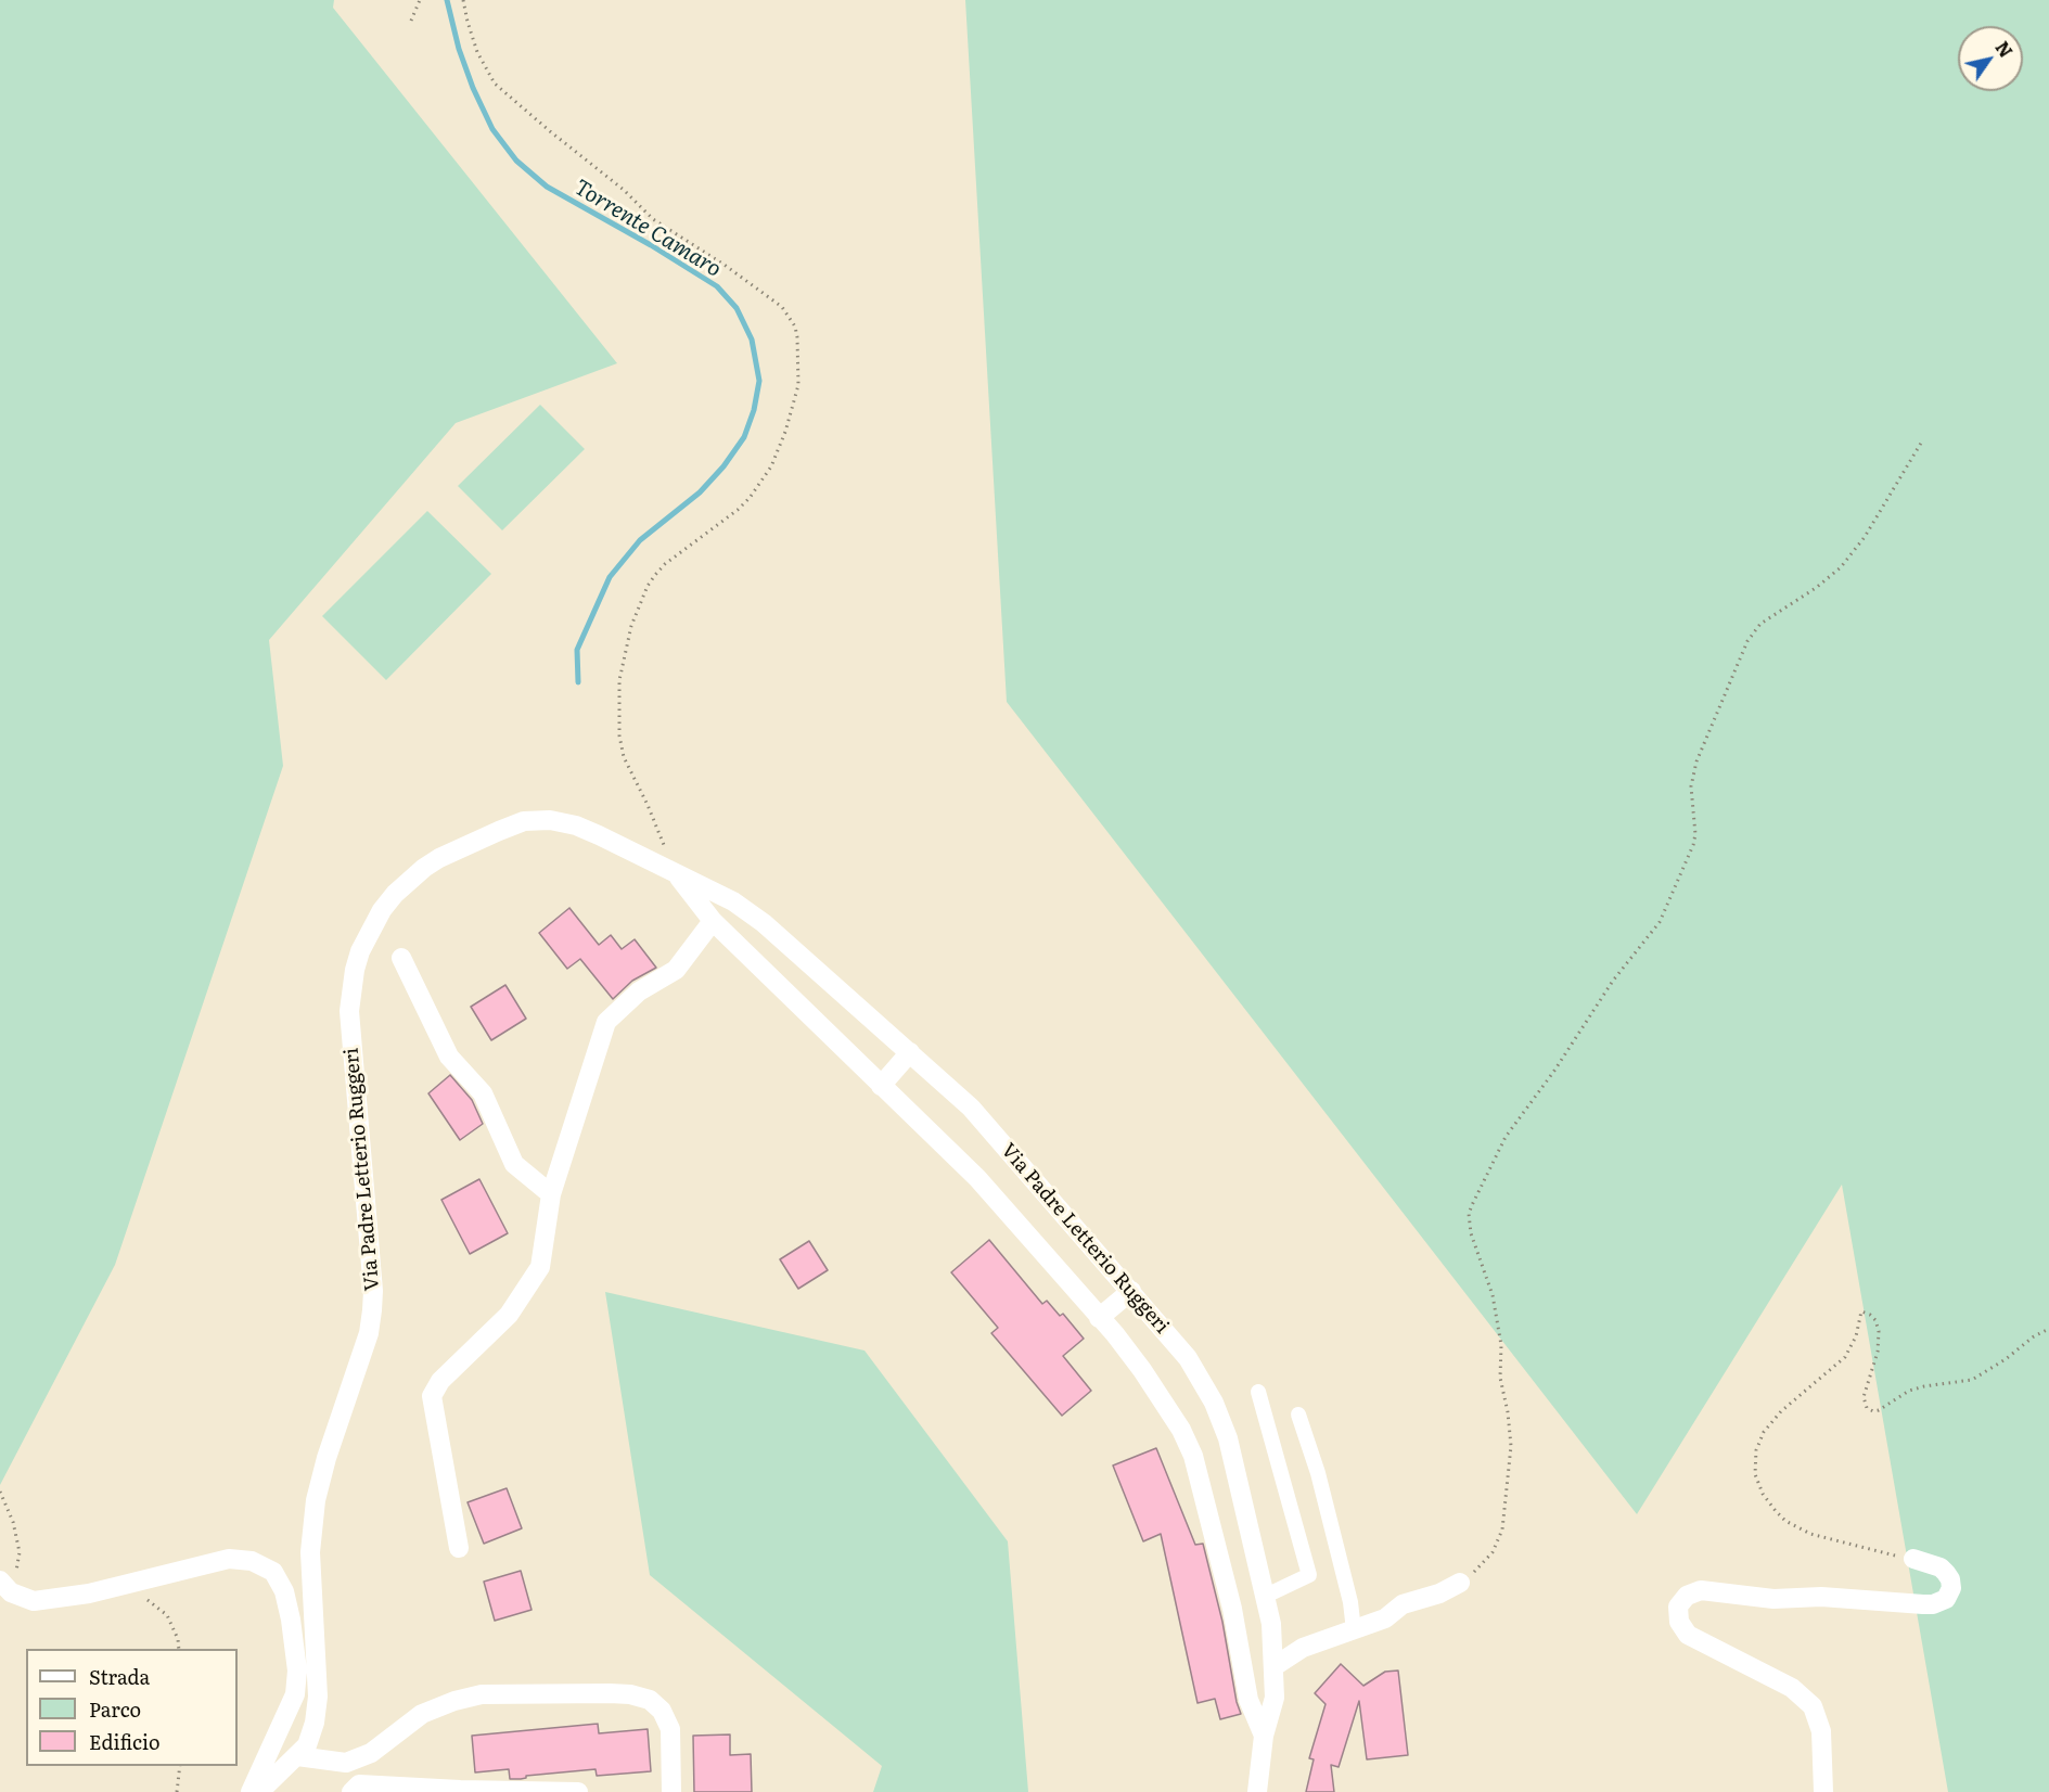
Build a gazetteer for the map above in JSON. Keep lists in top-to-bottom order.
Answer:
{
  "streets": {
    "street": ["Via Padre Letterio Ruggeri"]
  },
  "water": ["Torrente Camaro"],
  "legend": ["Strada", "Parco", "Edificio"],
  "north": "top right"
}
